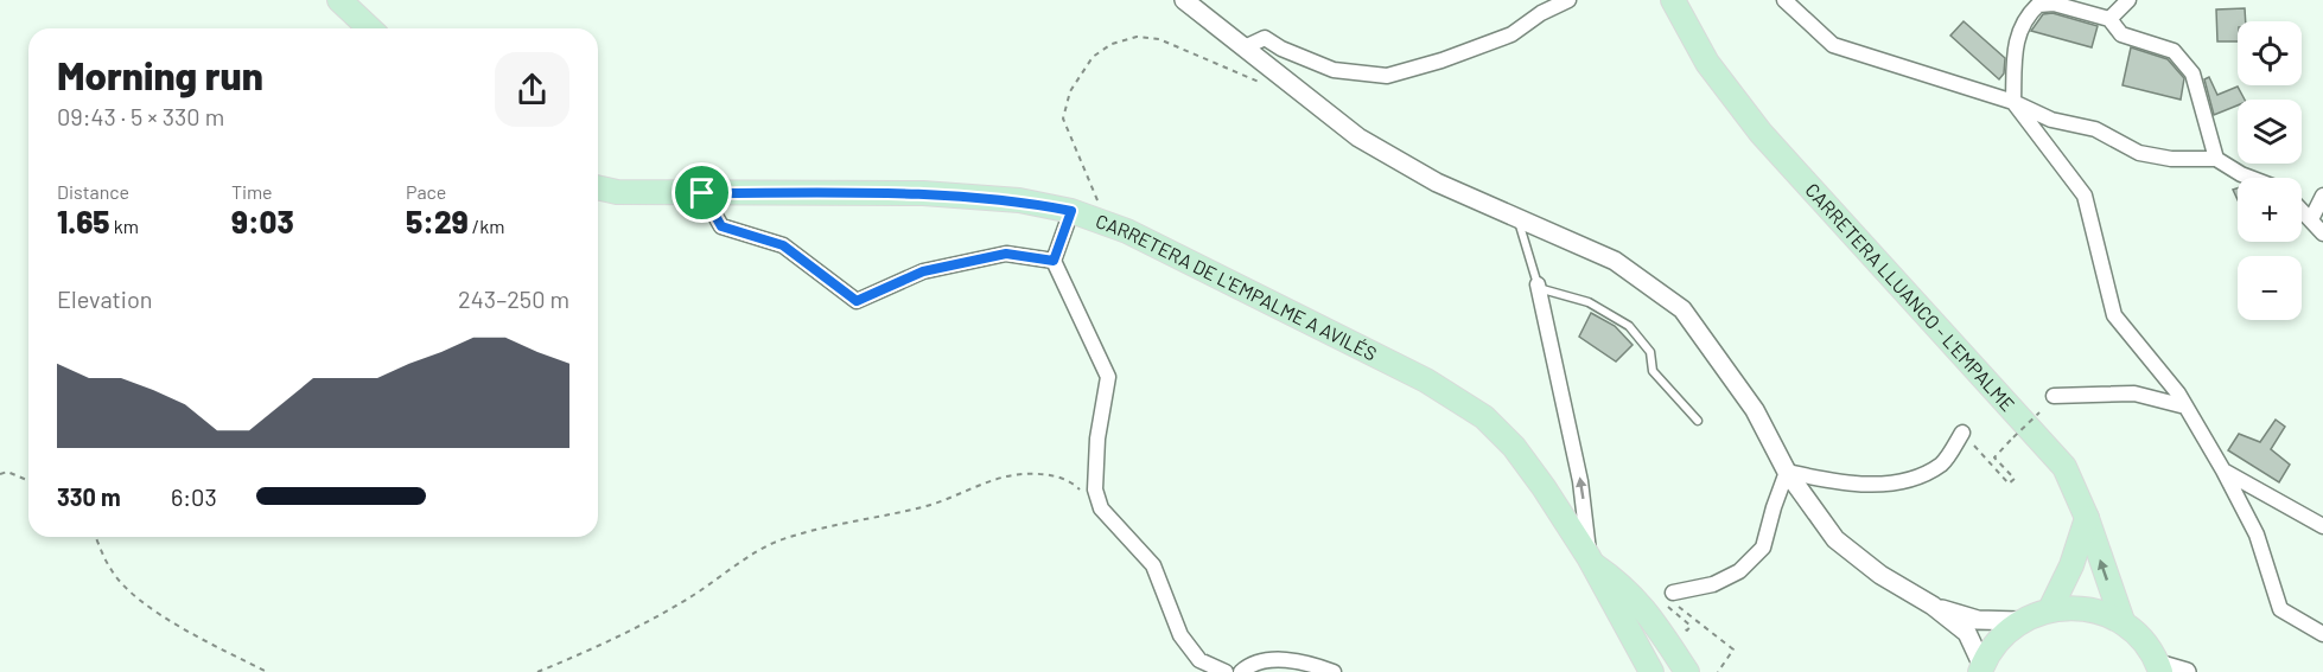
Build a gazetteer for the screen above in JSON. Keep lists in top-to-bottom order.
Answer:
{
  "streets": {
    "main road": ["CARRETERA DE L'EMPALME A AVILÉS", "CARRETERA LLUANCO - L'EMPALME"]
  },
  "page": {
    "map_buttons": ["+", "−"],
    "heading": ["Morning run", "09:43 · 5 × 330 m"],
    "stats": [
      ["Distance", "1.65 km"],
      ["Time", "9:03"],
      ["Pace", "5:29 /km"]
    ],
    "chart": ["Elevation", "243–250 m"],
    "list": [
      {
        "name": "330 m",
        "note": "6:03"
      }
    ]
  }
}
